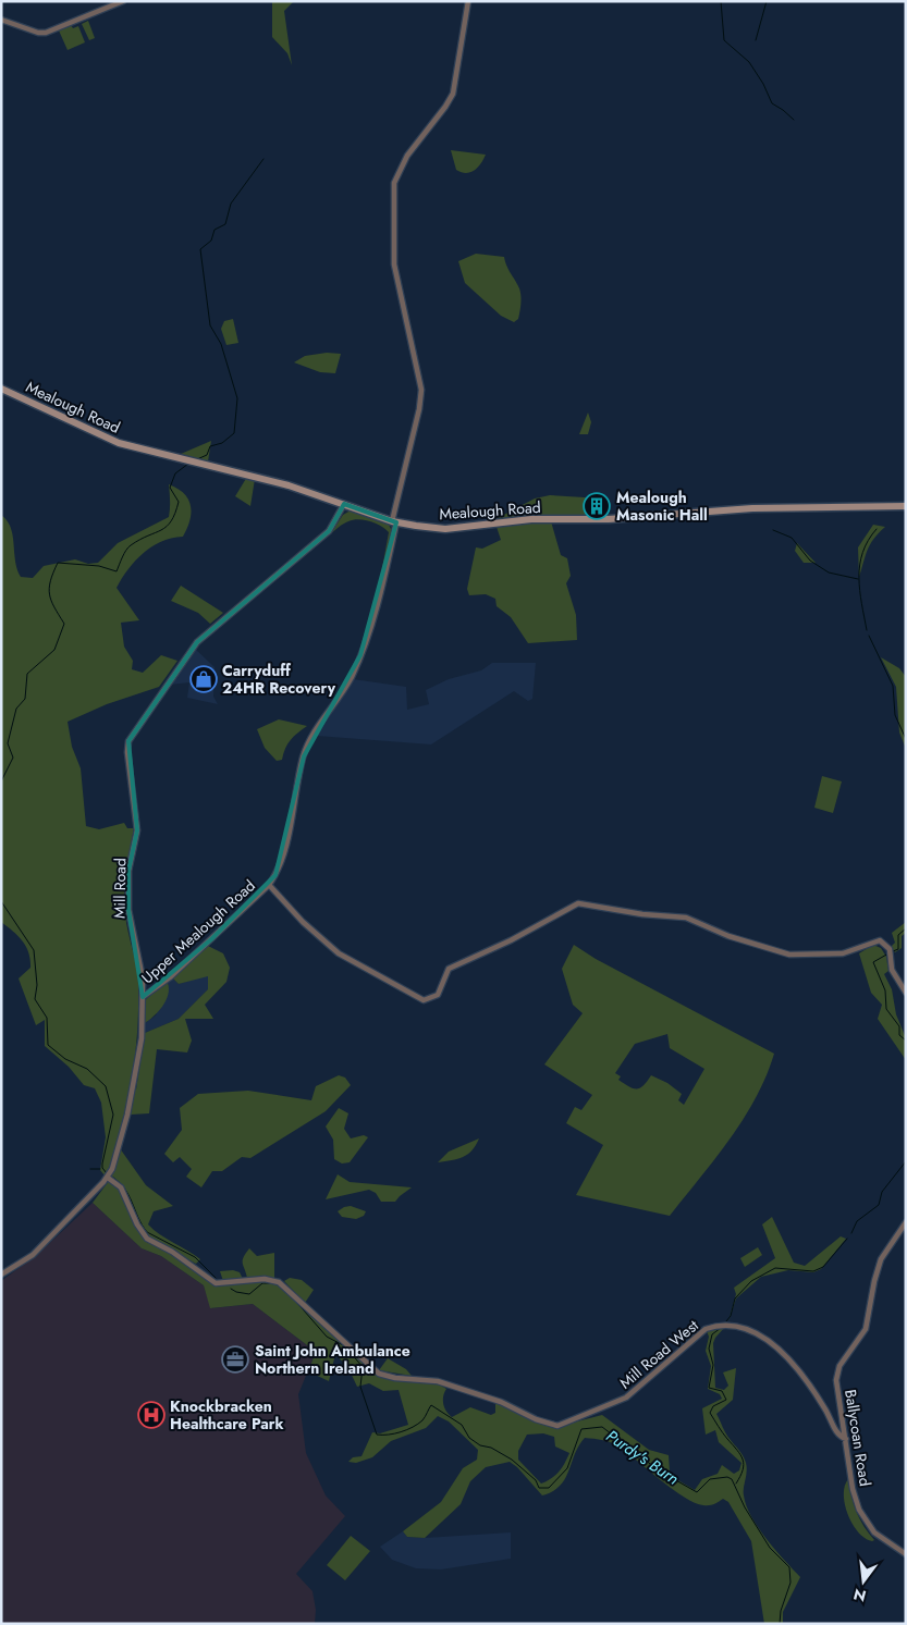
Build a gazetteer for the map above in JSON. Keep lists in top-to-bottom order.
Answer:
{
  "streets": {
    "street": [
      "Mealough Road",
      "Mill Road",
      "Upper Mealough Road",
      "Mill Road West",
      "Ballycoan Road"
    ]
  },
  "crossings": [
    ["Mealough Road", "Mill Road"],
    ["Mealough Road", "Upper Mealough Road"],
    ["Mill Road", "Upper Mealough Road"],
    ["Mill Road", "Mill Road West"],
    ["Mill Road West", "Ballycoan Road"]
  ],
  "water": ["Purdy's Burn"],
  "places": {
    "building": ["Mealough Masonic Hall"],
    "shop": ["Carryduff 24HR Recovery"],
    "office": ["Saint John Ambulance Northern Ireland"],
    "hospital": ["Knockbracken Healthcare Park"]
  },
  "north": "bottom"
}
